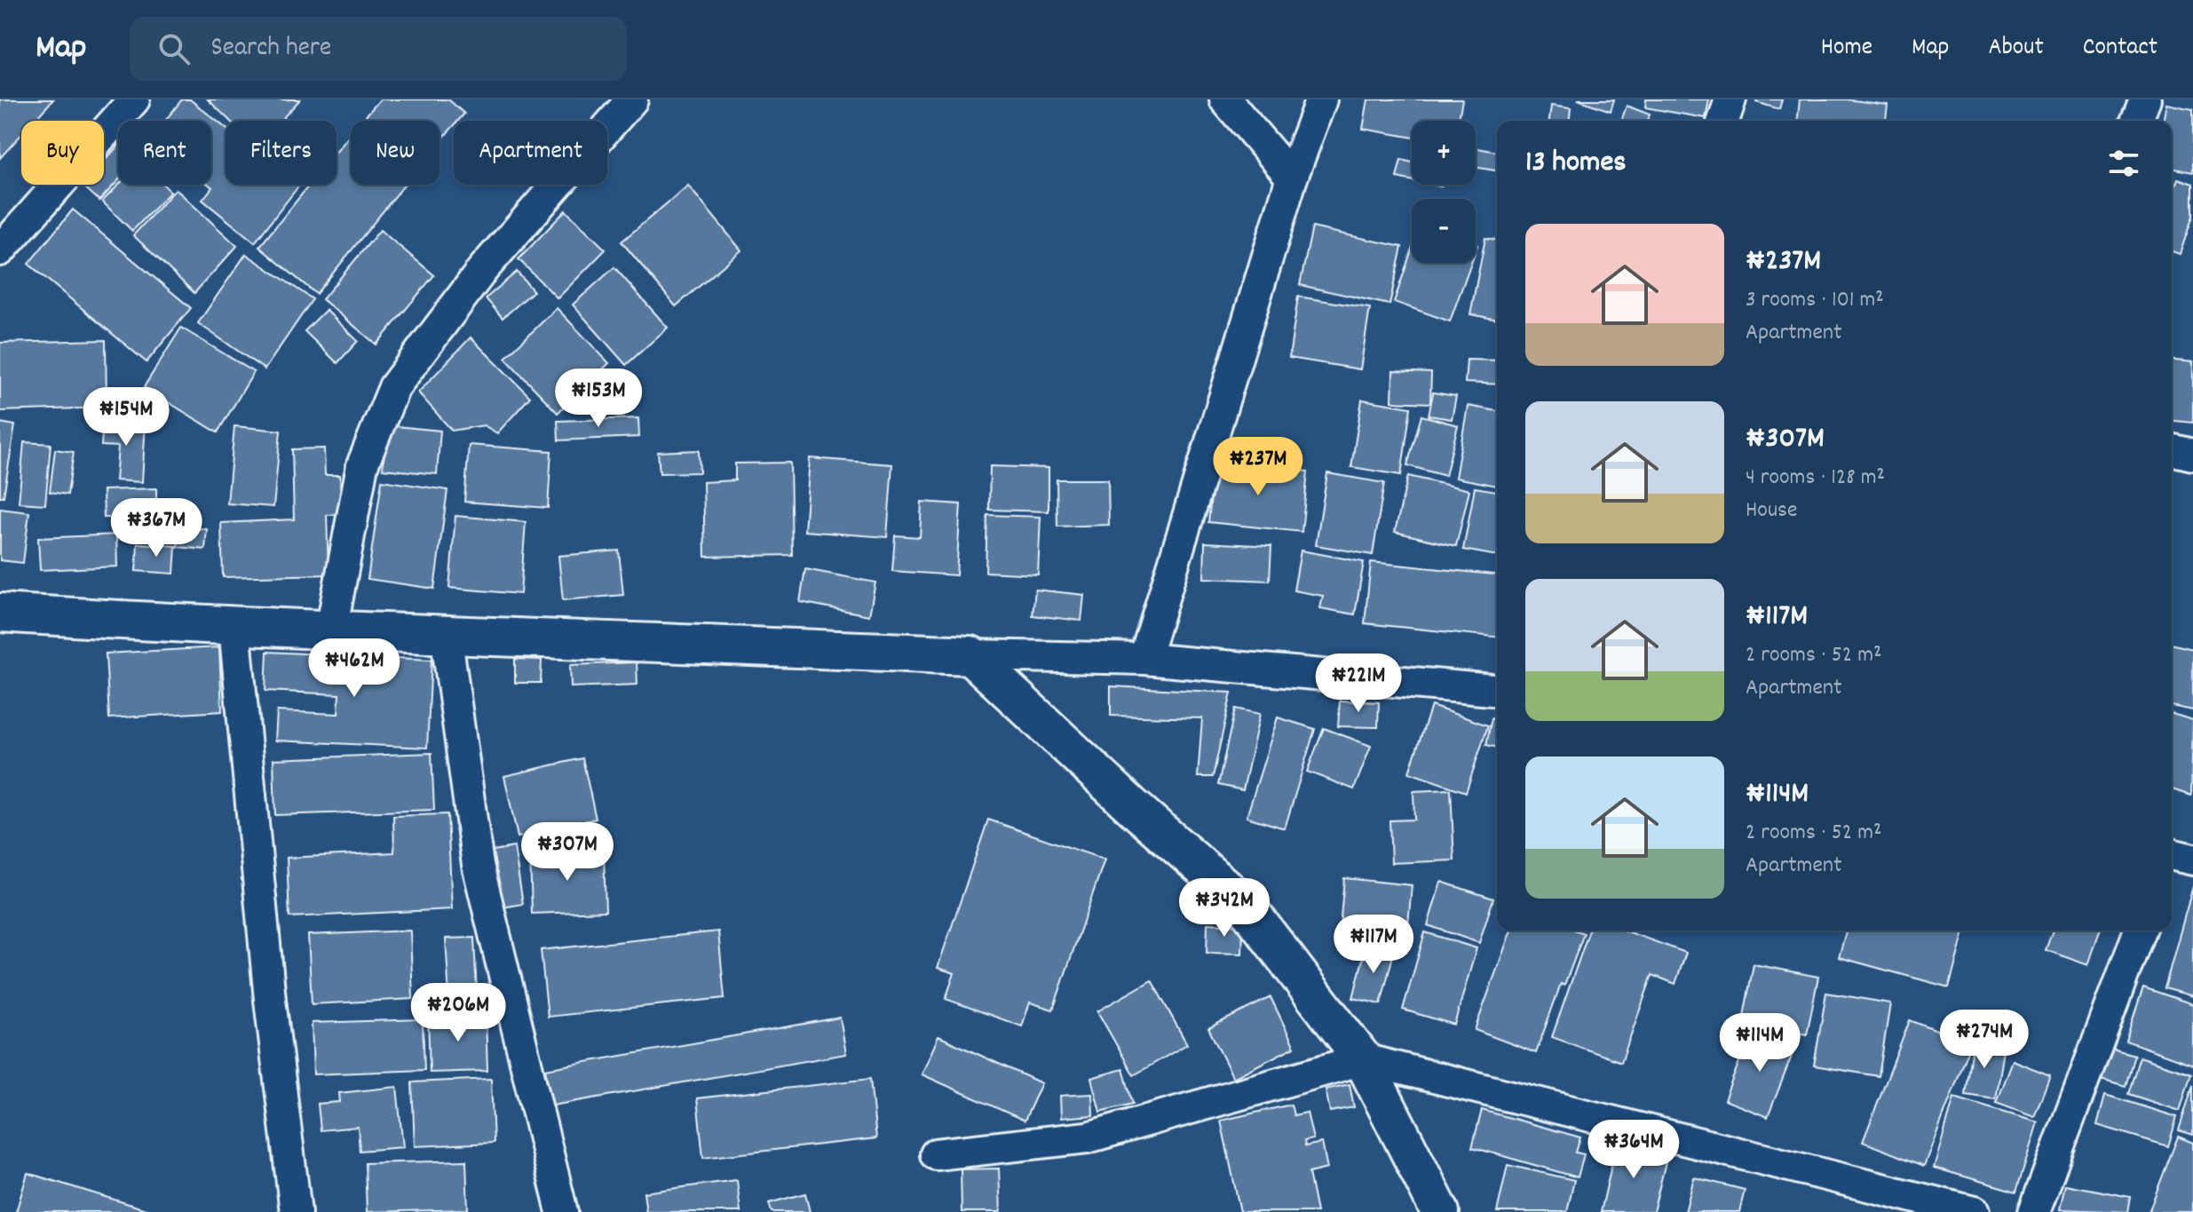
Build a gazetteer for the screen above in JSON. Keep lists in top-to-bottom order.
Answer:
{
  "page": {
    "header": "Map",
    "search": "Search here",
    "nav": [
      "Home",
      "Map",
      "About",
      "Contact"
    ],
    "map_buttons": ["+", "−"],
    "chip": [
      "Buy",
      "Rent",
      "Filters",
      "New",
      "Apartment"
    ],
    "heading": "13 homes",
    "list": [
      {
        "name": "₦237M",
        "note": "3 rooms · 101 m² · Apartment"
      },
      {
        "name": "₦307M",
        "note": "4 rooms · 128 m² · House"
      },
      {
        "name": "₦117M",
        "note": "2 rooms · 52 m² · Apartment"
      },
      {
        "name": "₦114M",
        "note": "2 rooms · 52 m² · Apartment"
      }
    ],
    "price": [
      "₦153M",
      "₦154M",
      "₦237M",
      "₦367M",
      "₦462M",
      "₦221M",
      "₦307M",
      "₦342M",
      "₦117M",
      "₦206M",
      "₦274M",
      "₦114M",
      "₦364M"
    ]
  }
}
